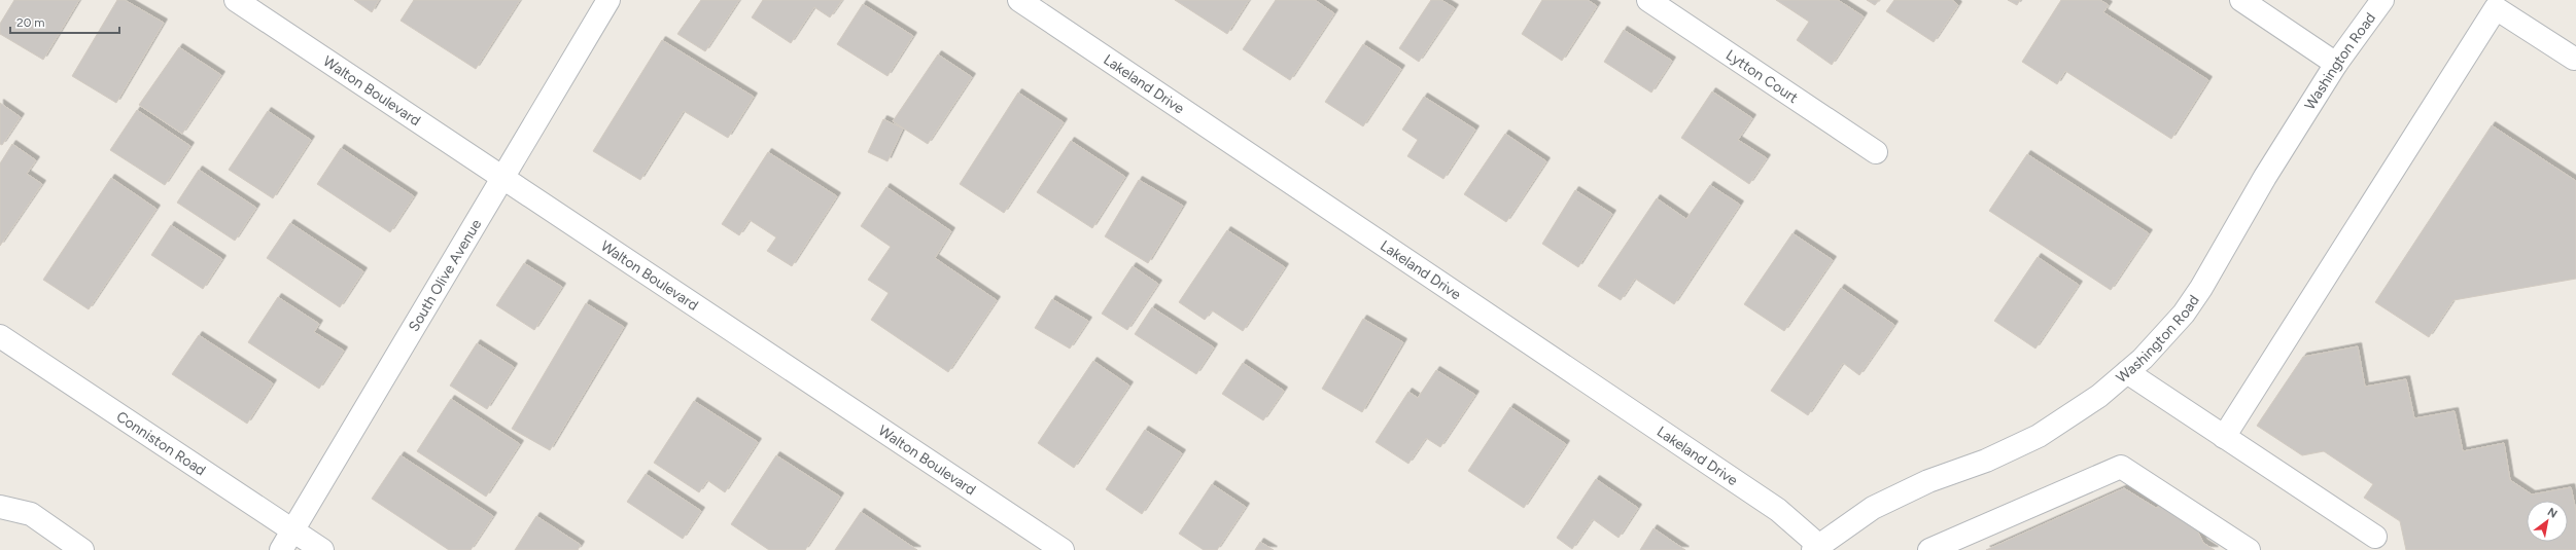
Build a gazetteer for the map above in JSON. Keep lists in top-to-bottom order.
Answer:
{
  "streets": {
    "street": [
      "Washington Road",
      "Lytton Court",
      "Lakeland Drive",
      "Walton Boulevard",
      "South Olive Avenue",
      "Conniston Road"
    ]
  },
  "crossings": [
    ["Washington Road", "Lakeland Drive"],
    ["Walton Boulevard", "South Olive Avenue"],
    ["South Olive Avenue", "Conniston Road"]
  ],
  "scale_bar": "20 m",
  "north": "top right"
}
